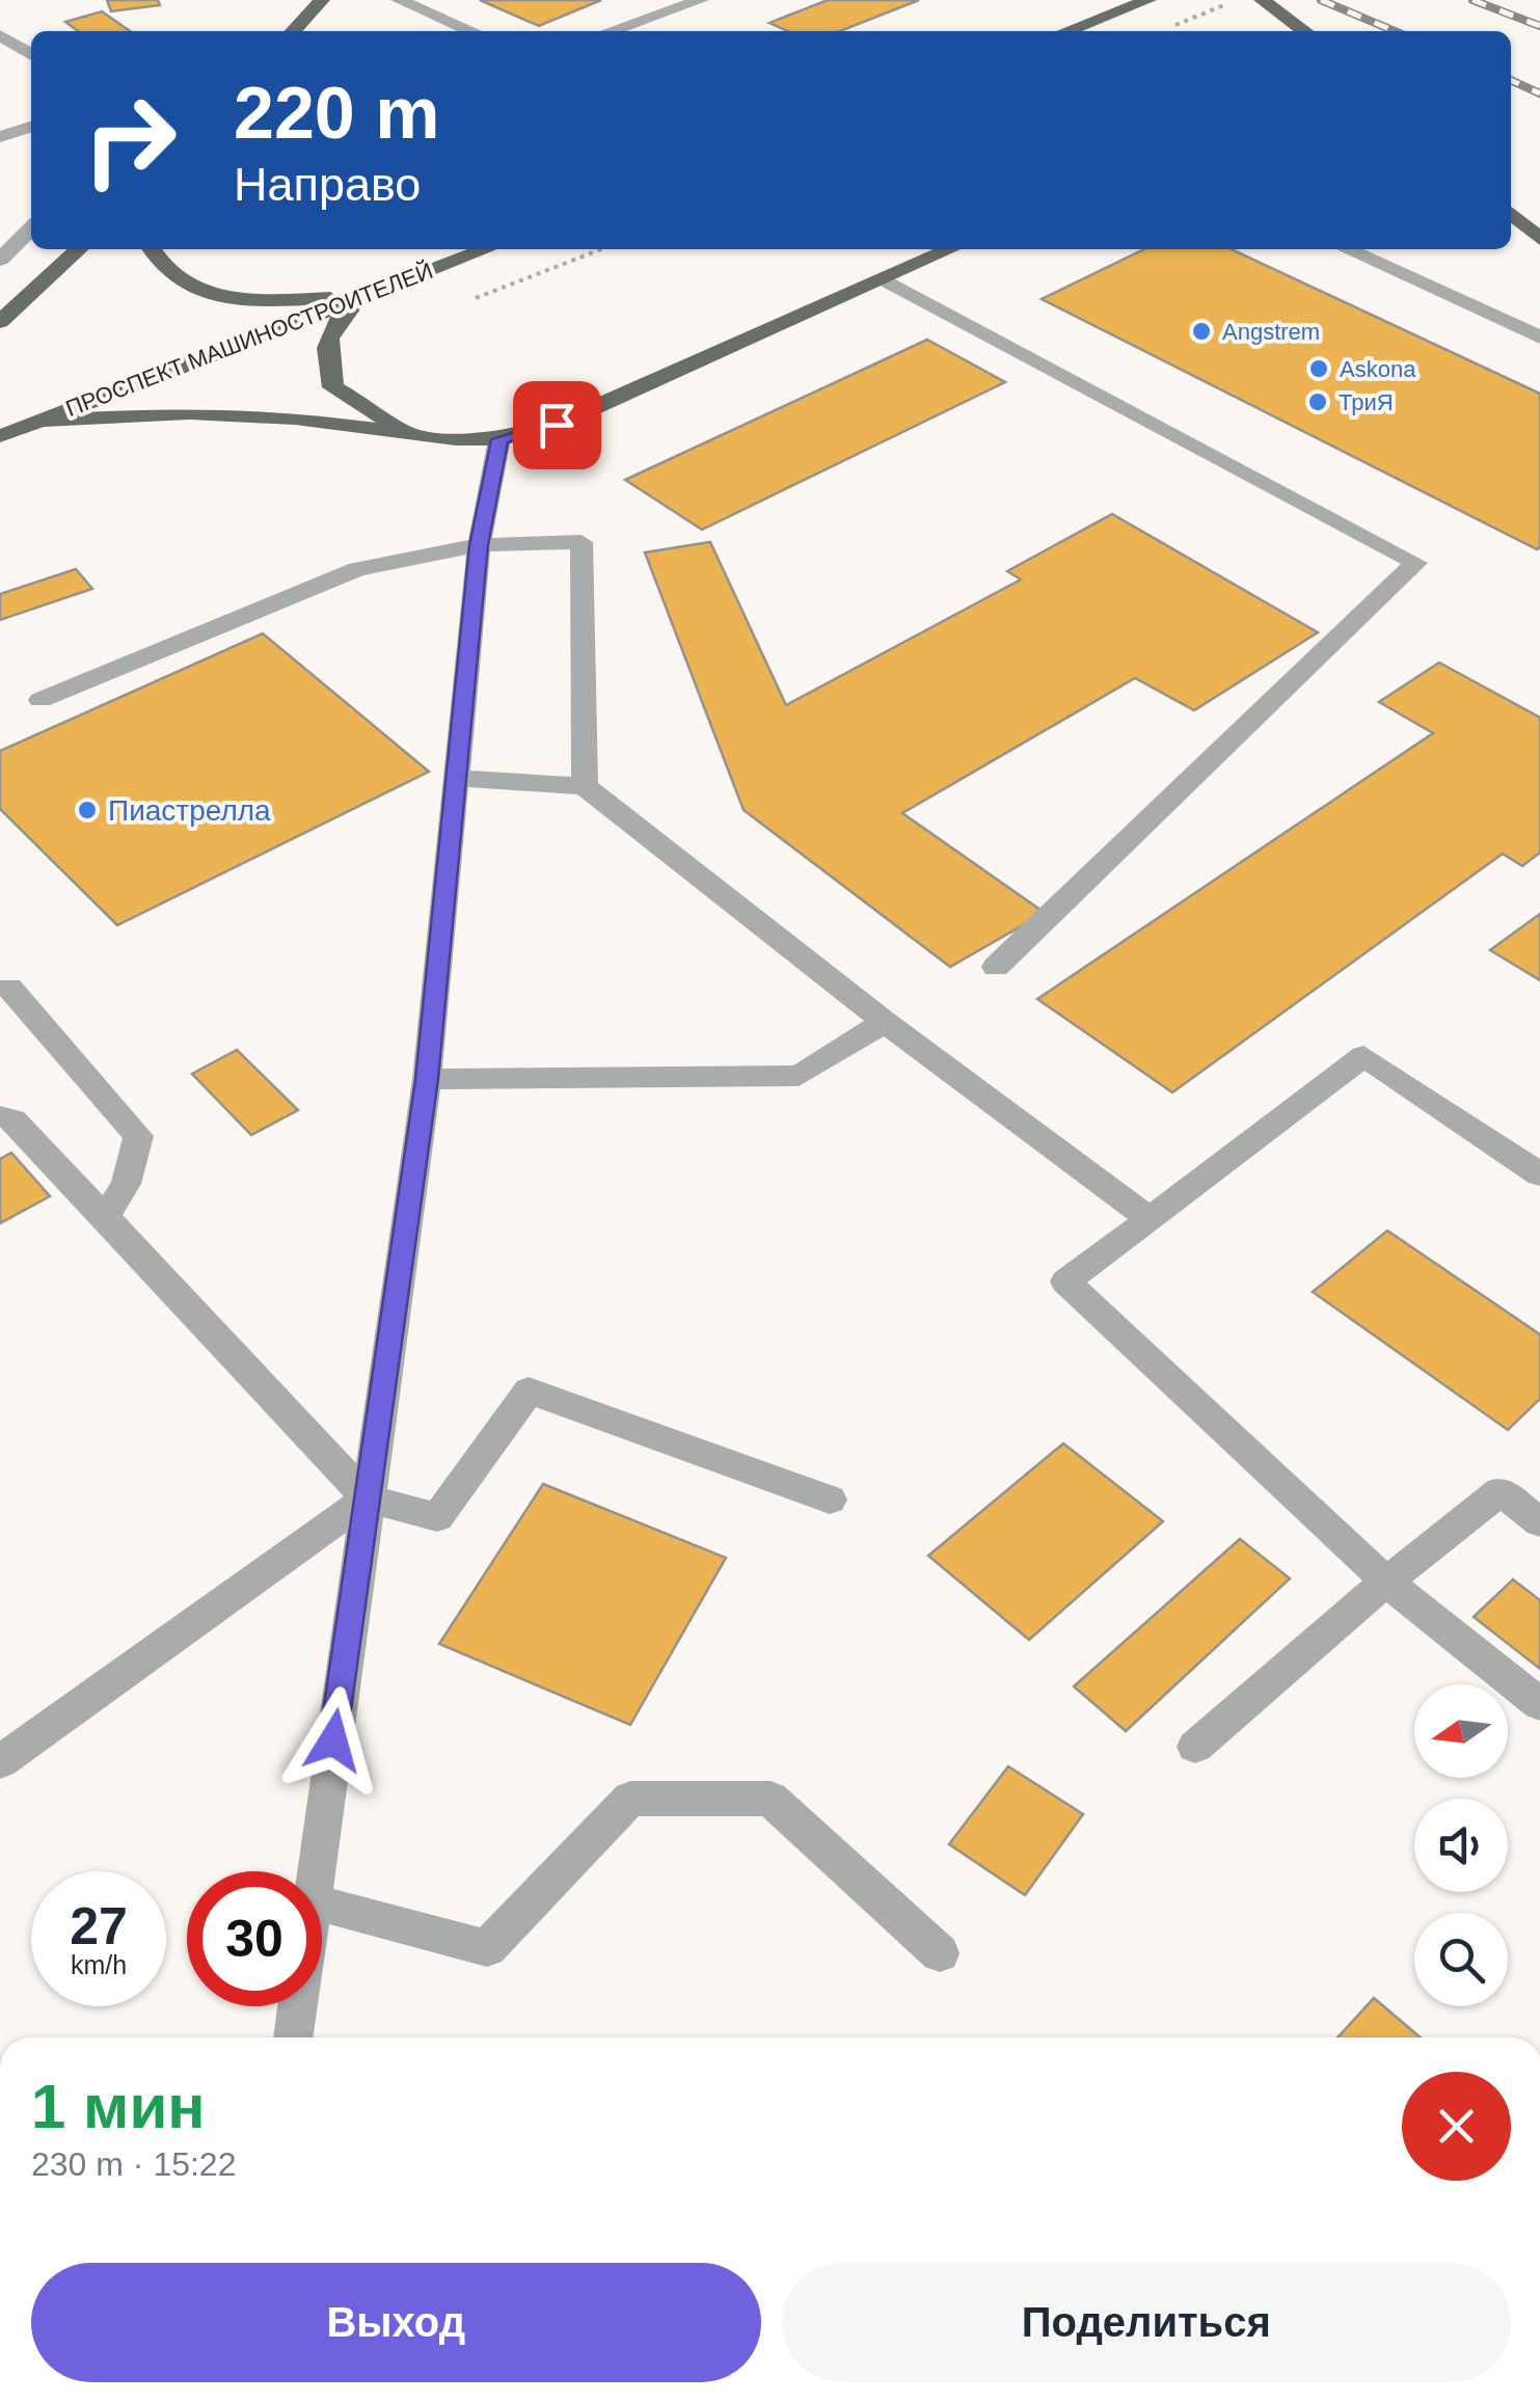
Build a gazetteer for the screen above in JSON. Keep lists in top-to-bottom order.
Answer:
{
  "streets": {
    "main road": ["ПРОСПЕКТ МАШИНОСТРОИТЕЛЕЙ"]
  },
  "places": [
    "Angstrem",
    "Askona",
    "ТриЯ",
    "Пиастрелла"
  ],
  "north": "left",
  "page": {
    "turn": ["220 m", "Направо"],
    "speed": "27 km/h",
    "limit": "30",
    "heading": ["1 мин", "230 m · 15:22"],
    "buttons": ["Выход", "Поделиться"]
  }
}
